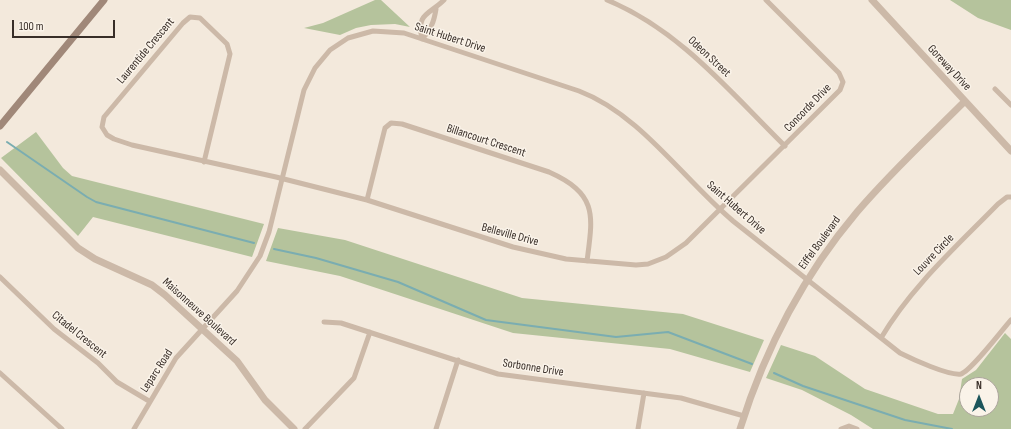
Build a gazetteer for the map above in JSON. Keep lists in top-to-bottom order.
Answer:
{
  "streets": {
    "street": [
      "Saint Hubert Drive",
      "Laurentide Crescent",
      "Odeon Street",
      "Goreway Drive",
      "Concorde Drive",
      "Billancourt Crescent",
      "Belleville Drive",
      "Eiffel Boulevard",
      "Louvre Circle",
      "Maisonneuve Boulevard",
      "Citadel Crescent",
      "Sorbonne Drive",
      "Leparc Road"
    ]
  },
  "crossings": [
    ["Saint Hubert Drive", "Laurentide Crescent"],
    ["Saint Hubert Drive", "Concorde Drive"],
    ["Saint Hubert Drive", "Belleville Drive"],
    ["Saint Hubert Drive", "Eiffel Boulevard"],
    ["Saint Hubert Drive", "Maisonneuve Boulevard"],
    ["Saint Hubert Drive", "Leparc Road"],
    ["Laurentide Crescent", "Belleville Drive"],
    ["Odeon Street", "Concorde Drive"],
    ["Goreway Drive", "Eiffel Boulevard"],
    ["Concorde Drive", "Belleville Drive"],
    ["Billancourt Crescent", "Belleville Drive"],
    ["Eiffel Boulevard", "Sorbonne Drive"],
    ["Maisonneuve Boulevard", "Leparc Road"],
    ["Citadel Crescent", "Leparc Road"]
  ],
  "scale_bar": "100 m",
  "north": "top"
}
